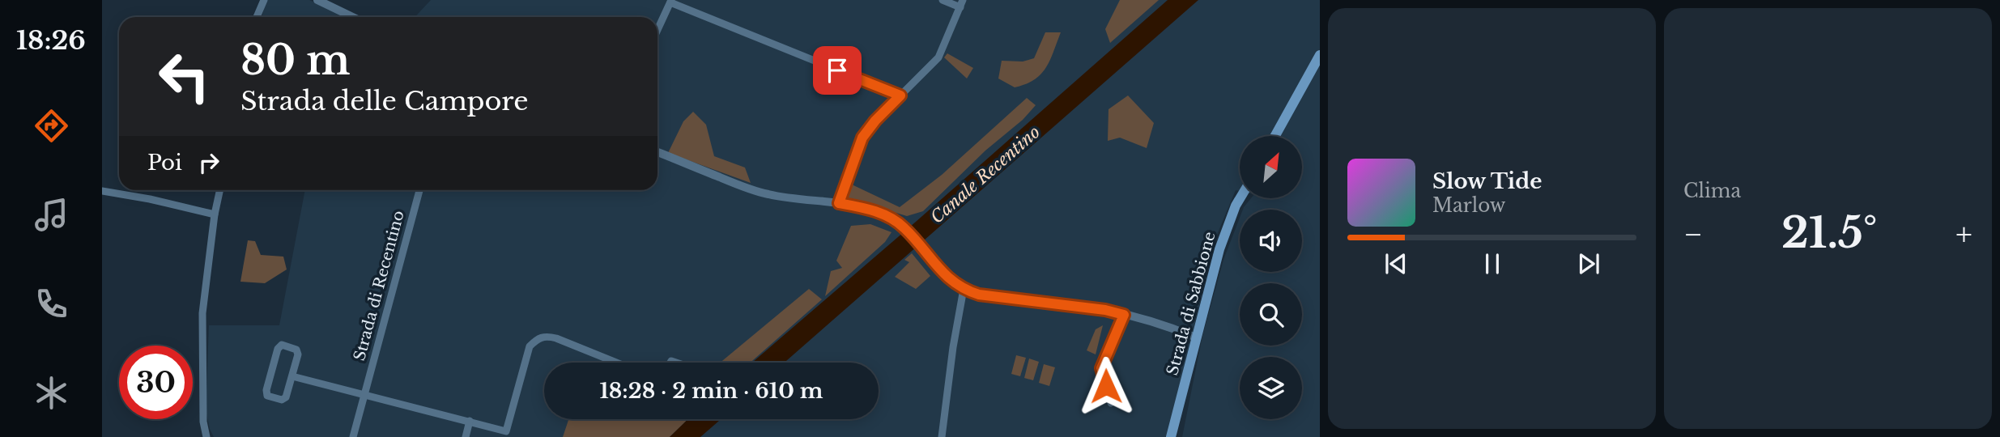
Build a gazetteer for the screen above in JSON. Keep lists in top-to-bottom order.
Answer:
{
  "streets": {
    "main road": ["Strada di Sabbione"],
    "street": ["Strada di Recentino"]
  },
  "water": ["Canale Recentino"],
  "north": "top right",
  "page": {
    "tabs": "18:26",
    "tile": "Clima",
    "turn": ["80 m", "Strada delle Campore"],
    "then": "Poi",
    "song": ["Slow Tide", "Marlow"],
    "heat": ["−", "21.5°", "+"],
    "limit": "30",
    "trip": "18:28 · 2 min · 610 m"
  }
}
